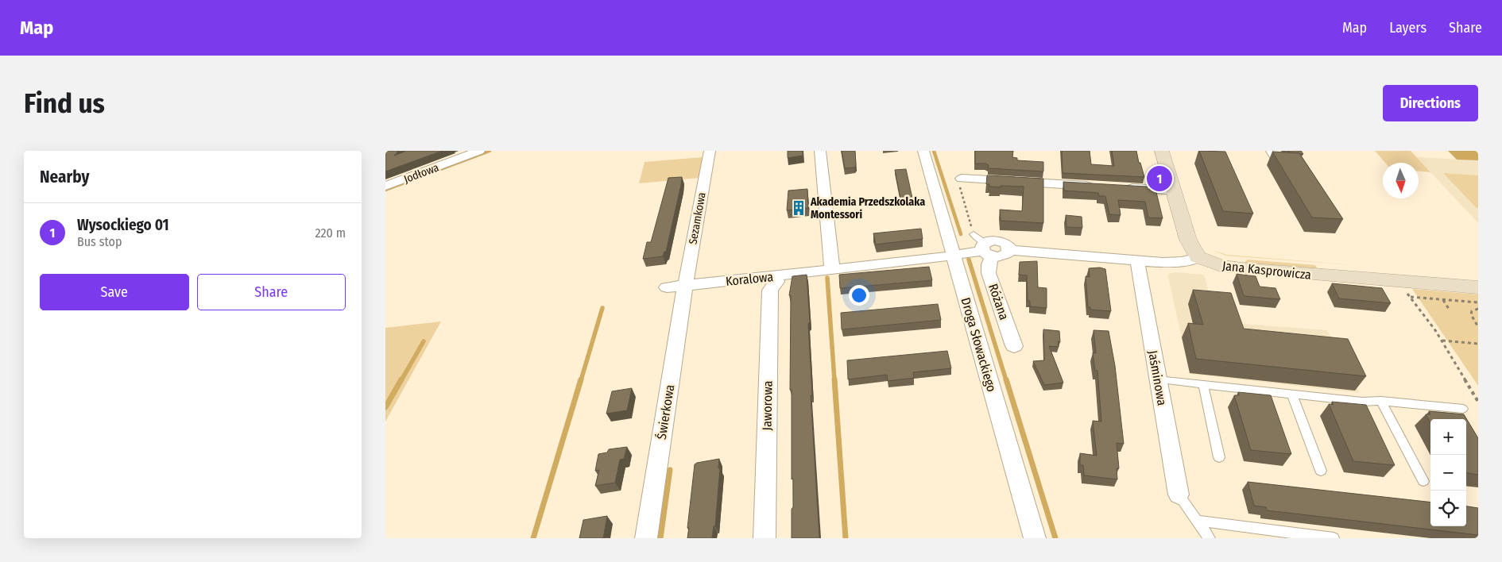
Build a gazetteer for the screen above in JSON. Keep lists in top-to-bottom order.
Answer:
{
  "streets": {
    "street": [
      "Jodłowa",
      "Sezamkowa",
      "Jana Kasprowicza",
      "Koralowa",
      "Różana",
      "Droga Słowackiego",
      "Jaśminowa",
      "Jaworowa",
      "Świerkowa"
    ]
  },
  "crossings": [
    ["Sezamkowa", "Koralowa"],
    ["Sezamkowa", "Świerkowa"],
    ["Koralowa", "Droga Słowackiego"],
    ["Koralowa", "Jaworowa"],
    ["Koralowa", "Świerkowa"]
  ],
  "places": {
    "building": ["Akademia Przedszkolaka Montessori"]
  },
  "north": "bottom",
  "page": {
    "header": "Map",
    "nav": ["Map", "Layers", "Share"],
    "buttons": [
      "Directions",
      ["Save", "Share"]
    ],
    "title": "Find us",
    "heading": "Nearby",
    "pins": "1",
    "list": [
      {
        "mark": "1",
        "name": "Wysockiego 01",
        "note": "Bus stop",
        "value": "220 m"
      }
    ],
    "map_buttons": ["+", "−"]
  }
}
